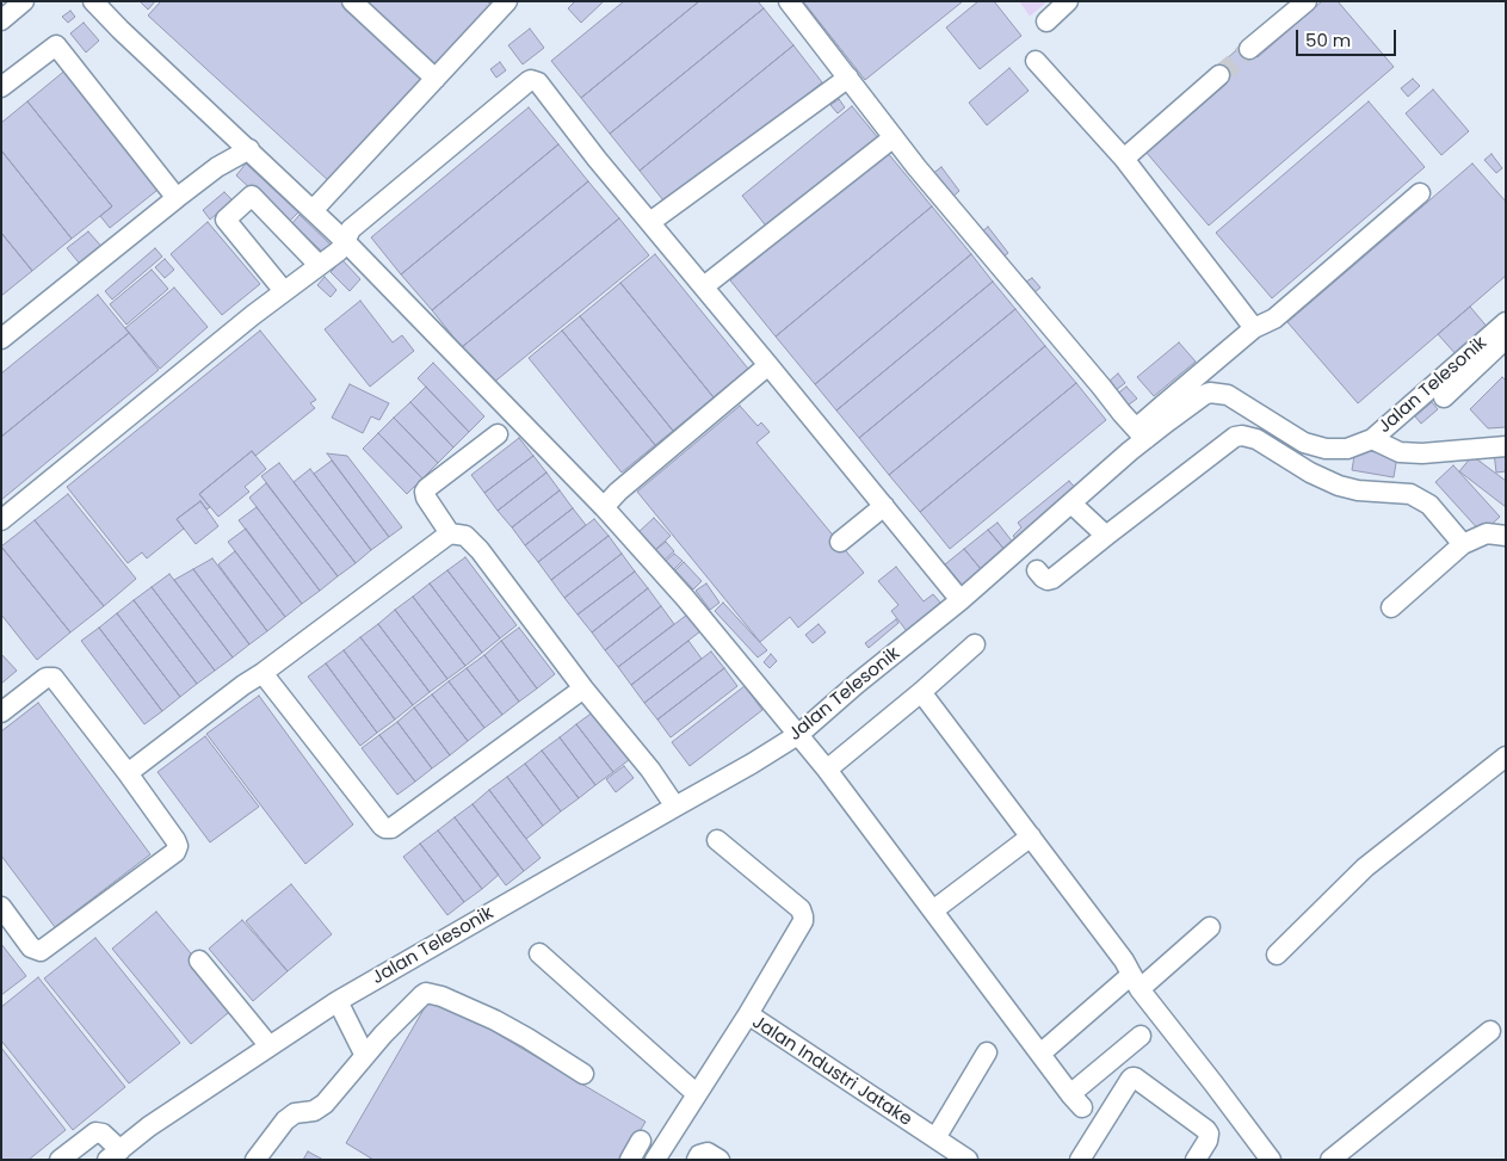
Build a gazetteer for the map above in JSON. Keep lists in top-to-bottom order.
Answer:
{
  "streets": {
    "street": ["Jalan Telesonik", "Jalan Industri Jatake"]
  },
  "scale_bar": "50 m"
}
